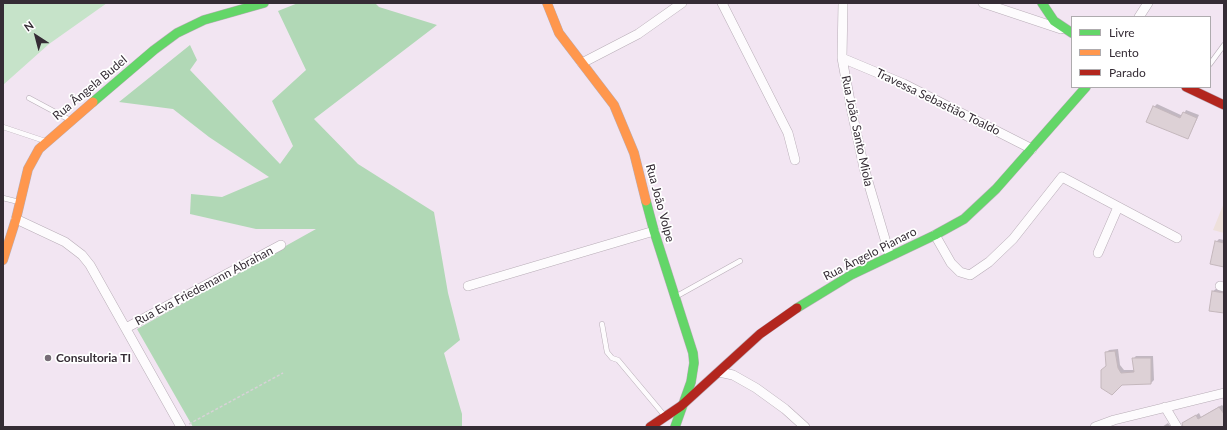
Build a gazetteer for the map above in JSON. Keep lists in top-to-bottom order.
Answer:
{
  "streets": {
    "street": [
      "Rua Ângela Budel",
      "Travessa Sebastião Toaldo",
      "Rua João Santo Miola",
      "Rua João Volpe",
      "Rua Ângelo Pianaro",
      "Rua Eva Friedemann Abrahan"
    ]
  },
  "crossings": [
    ["Travessa Sebastião Toaldo", "Rua João Santo Miola"],
    ["Travessa Sebastião Toaldo", "Rua Ângelo Pianaro"],
    ["Rua João Santo Miola", "Rua Ângelo Pianaro"],
    ["Rua João Volpe", "Rua Ângelo Pianaro"]
  ],
  "places": ["Consultoria TI"],
  "legend": ["Livre", "Lento", "Parado"],
  "north": "top left"
}
